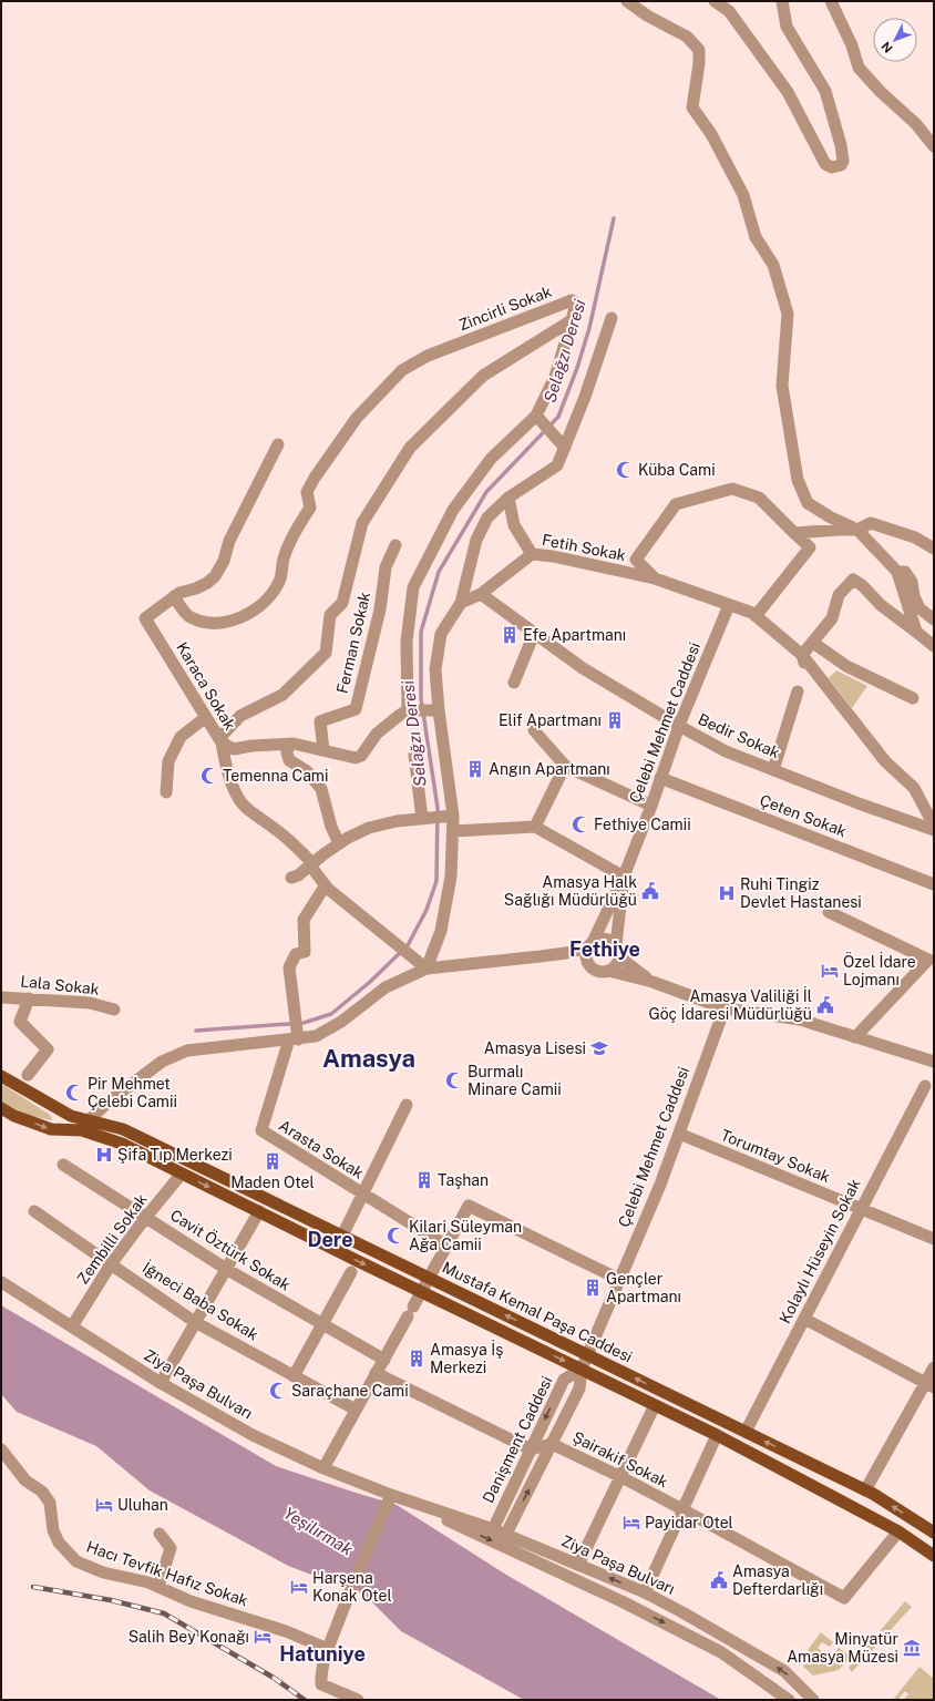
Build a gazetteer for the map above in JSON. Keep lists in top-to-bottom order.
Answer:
{
  "streets": {
    "main road": ["Mustafa Kemal Paşa Caddesi"],
    "street": [
      "Zincirli Sokak",
      "Fetih Sokak",
      "Ferman Sokak",
      "Karaca Sokak",
      "Çelebi Mehmet Caddesi",
      "Bedir Sokak",
      "Çeten Sokak",
      "Lala Sokak",
      "Arasta Sokak",
      "Torumtay Sokak",
      "Zembilli Sokak",
      "Cavit Öztürk Sokak",
      "Kolaylı Hüseyin Sokak",
      "İğneci Baba Sokak",
      "Ziya Paşa Bulvarı",
      "Danişment Caddesi",
      "Şairakif Sokak",
      "Hacı Tevfik Hafız Sokak"
    ]
  },
  "crossings": [
    ["Zincirli Sokak", "Karaca Sokak"],
    ["Fetih Sokak", "Çelebi Mehmet Caddesi"],
    ["Fetih Sokak", "Bedir Sokak"],
    ["Çelebi Mehmet Caddesi", "Bedir Sokak"],
    ["Çelebi Mehmet Caddesi", "Çeten Sokak"],
    ["Çelebi Mehmet Caddesi", "Torumtay Sokak"],
    ["Çelebi Mehmet Caddesi", "Mustafa Kemal Paşa Caddesi"],
    ["Çelebi Mehmet Caddesi", "Danişment Caddesi"],
    ["Torumtay Sokak", "Kolaylı Hüseyin Sokak"],
    ["Zembilli Sokak", "Cavit Öztürk Sokak"],
    ["Zembilli Sokak", "İğneci Baba Sokak"],
    ["Zembilli Sokak", "Mustafa Kemal Paşa Caddesi"],
    ["Zembilli Sokak", "Ziya Paşa Bulvarı"],
    ["Kolaylı Hüseyin Sokak", "Mustafa Kemal Paşa Caddesi"],
    ["Mustafa Kemal Paşa Caddesi", "Danişment Caddesi"],
    ["Mustafa Kemal Paşa Caddesi", "Şairakif Sokak"],
    ["Ziya Paşa Bulvarı", "Danişment Caddesi"],
    ["Danişment Caddesi", "Şairakif Sokak"]
  ],
  "districts": [
    "Fethiye",
    "Amasya",
    "Dere",
    "Hatuniye"
  ],
  "water": ["Selağzı Deresi", "Yeşilırmak"],
  "places": {
    "mosque": [
      "Küba Cami",
      "Temenna Cami",
      "Fethiye Camii",
      "Burmalı Minare Camii",
      "Pir Mehmet Çelebi Camii",
      "Kilari Süleyman Ağa Camii",
      "Saraçhane Cami"
    ],
    "building": [
      "Efe Apartmanı",
      "Elif Apartmanı",
      "Angın Apartmanı",
      "Maden Otel",
      "Taşhan",
      "Gençler Apartmanı",
      "Amasya İş Merkezi"
    ],
    "public building": ["Amasya Halk Sağlığı Müdürlüğü", "Amasya Valiliği İl Göç İdaresi Müdürlüğü", "Amasya Defterdarlığı"],
    "hospital": ["Ruhi Tingiz Devlet Hastanesi", "Şifa Tıp Merkezi"],
    "hotel": [
      "Özel İdare Lojmanı",
      "Uluhan",
      "Payidar Otel",
      "Harşena Konak Otel",
      "Salih Bey Konağı"
    ],
    "school or university": ["Amasya Lisesi"],
    "museum": ["Minyatür Amasya Müzesi"]
  },
  "north": "bottom left"
}
